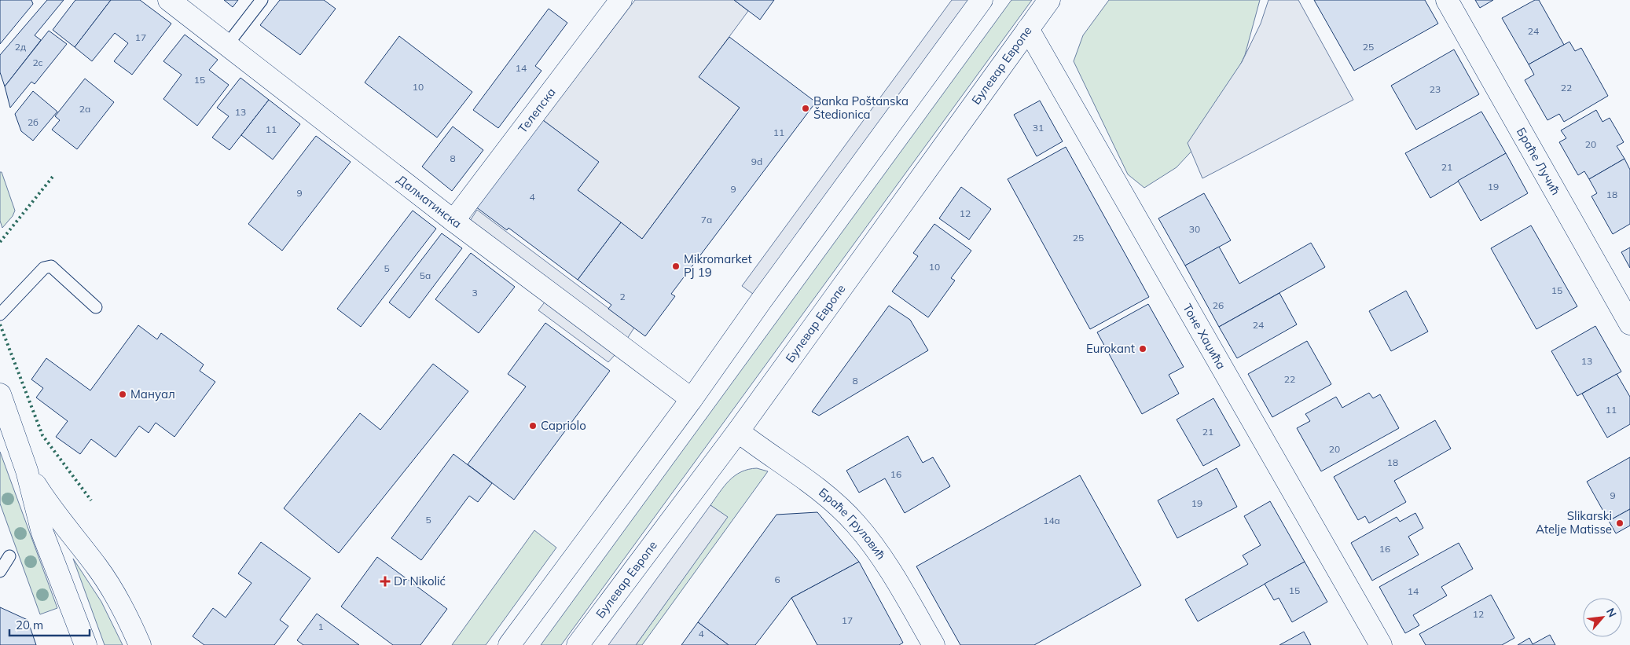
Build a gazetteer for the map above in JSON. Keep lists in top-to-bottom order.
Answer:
{
  "streets": {
    "street": [
      "Булевар Европе",
      "Телепска",
      "Браће Лучић",
      "Далматинска",
      "Тоне Хаџића",
      "Браће Груловић"
    ]
  },
  "crossings": [
    ["Булевар Европе", "Тоне Хаџића"],
    ["Булевар Европе", "Браће Груловић"],
    ["Телепска", "Далматинска"]
  ],
  "places": {
    "other": [
      "Banka Poštanska Štedionica",
      "Mikromarket PJ 19",
      "Eurokant",
      "Мануал",
      "Capriolo",
      "Slikarski Atelje Matisse"
    ],
    "health": ["Dr Nikolić"]
  },
  "house_numbers": [
    "24",
    "17",
    "2д",
    "25",
    "2c",
    "14",
    "15",
    "10",
    "22",
    "23",
    "2a",
    "13",
    "2б",
    "31",
    "11",
    "11",
    "20",
    "8",
    "9d",
    "21",
    "19",
    "9",
    "9",
    "18",
    "4",
    "12",
    "7a",
    "30",
    "25",
    "10",
    "5",
    "5a",
    "15",
    "3",
    "2",
    "26",
    "24",
    "13",
    "22",
    "8",
    "11",
    "21",
    "20",
    "18",
    "16",
    "9",
    "19",
    "5",
    "14a",
    "16",
    "6",
    "15",
    "14",
    "12",
    "17",
    "1",
    "4"
  ],
  "scale_bar": "20 m",
  "north": "top right"
}
